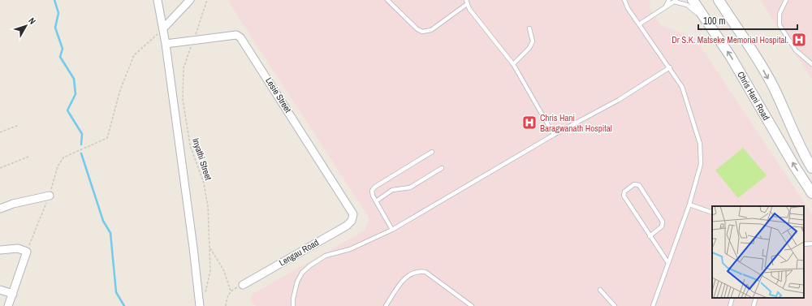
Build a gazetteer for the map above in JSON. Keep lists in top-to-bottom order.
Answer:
{
  "streets": {
    "main road": ["Chris Hani Road"],
    "street": ["Lesie Street", "Lengau Road"],
    "path": ["Inyathi Street"]
  },
  "crossings": [
    ["Lesie Street", "Inyathi Street"],
    ["Lesie Street", "Lengau Road"]
  ],
  "places": {
    "hospital": ["Dr S.K. Matseke Memorial Hospital.", "Chris Hani Baragwanath Hospital"]
  },
  "scale_bar": "100 m",
  "north": "top right"
}
